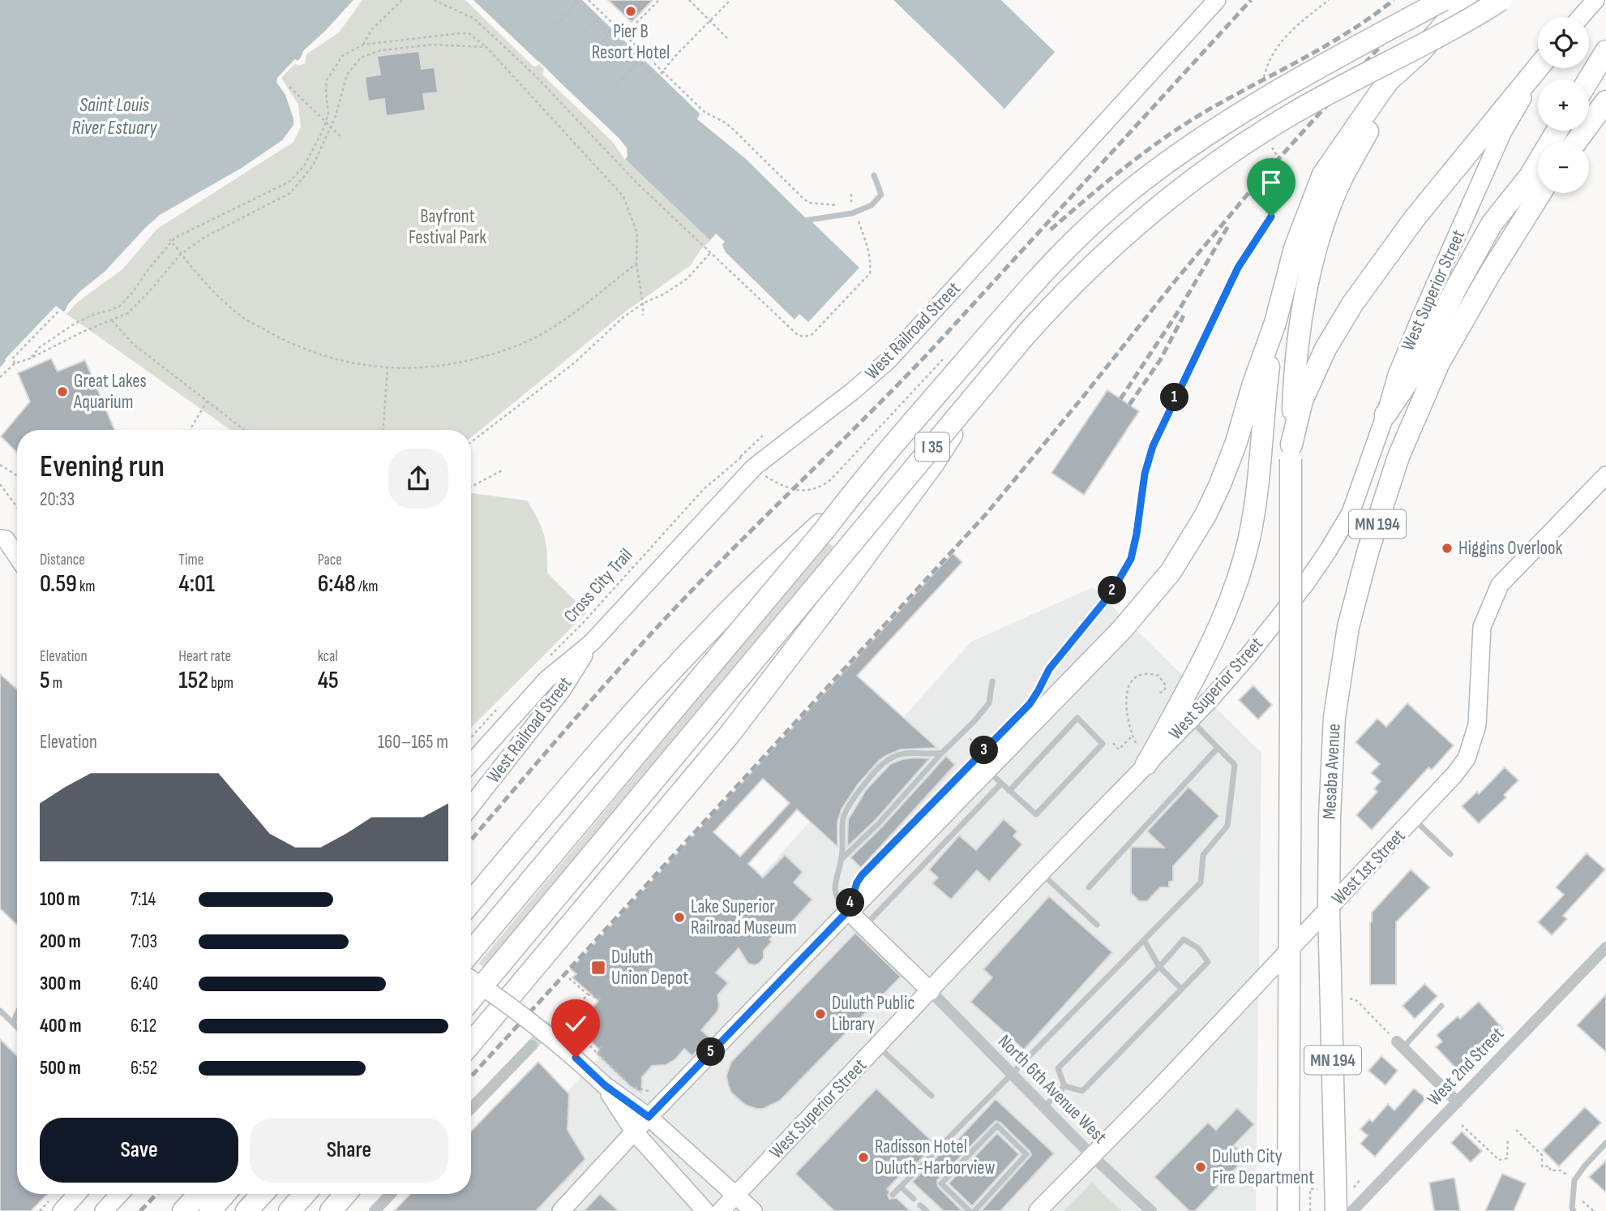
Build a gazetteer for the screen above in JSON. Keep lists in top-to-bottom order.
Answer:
{
  "streets": {
    "highway": ["I 35", "MN 194", "Mesaba Avenue"],
    "street": [
      "West Superior Street",
      "West Railroad Street",
      "West 1st Street",
      "West 2nd Street",
      "North 6th Avenue West"
    ],
    "path": ["Cross City Trail"]
  },
  "crossings": [
    ["West Superior Street", "MN 194"],
    ["West Superior Street", "North 6th Avenue West"],
    ["West Railroad Street", "Cross City Trail"],
    ["MN 194", "Mesaba Avenue"],
    ["MN 194", "West 1st Street"],
    ["Mesaba Avenue", "West 1st Street"],
    ["West 1st Street", "North 6th Avenue West"]
  ],
  "water": ["Saint Louis River Estuary"],
  "parks": ["Bayfront Festival Park"],
  "places": {
    "other": [
      "Pier B Resort Hotel",
      "Great Lakes Aquarium",
      "Higgins Overlook",
      "Lake Superior Railroad Museum",
      "Duluth Public Library",
      "Radisson Hotel Duluth-Harborview",
      "Duluth City Fire Department"
    ],
    "transit": ["Duluth Union Depot"]
  },
  "page": {
    "map_buttons": ["+", "−"],
    "pins": [
      "1",
      "2",
      "3",
      "4",
      "5"
    ],
    "heading": ["Evening run", "20:33"],
    "stats": [
      ["Distance", "0.59 km"],
      ["Time", "4:01"],
      ["Pace", "6:48 /km"],
      ["Elevation", "5 m"],
      ["Heart rate", "152 bpm"],
      ["kcal", "45"]
    ],
    "chart": ["Elevation", "160–165 m"],
    "list": [
      {
        "name": "100 m",
        "note": "7:14"
      },
      {
        "name": "200 m",
        "note": "7:03"
      },
      {
        "name": "300 m",
        "note": "6:40"
      },
      {
        "name": "400 m",
        "note": "6:12"
      },
      {
        "name": "500 m",
        "note": "6:52"
      }
    ],
    "buttons": ["Save", "Share"]
  }
}
